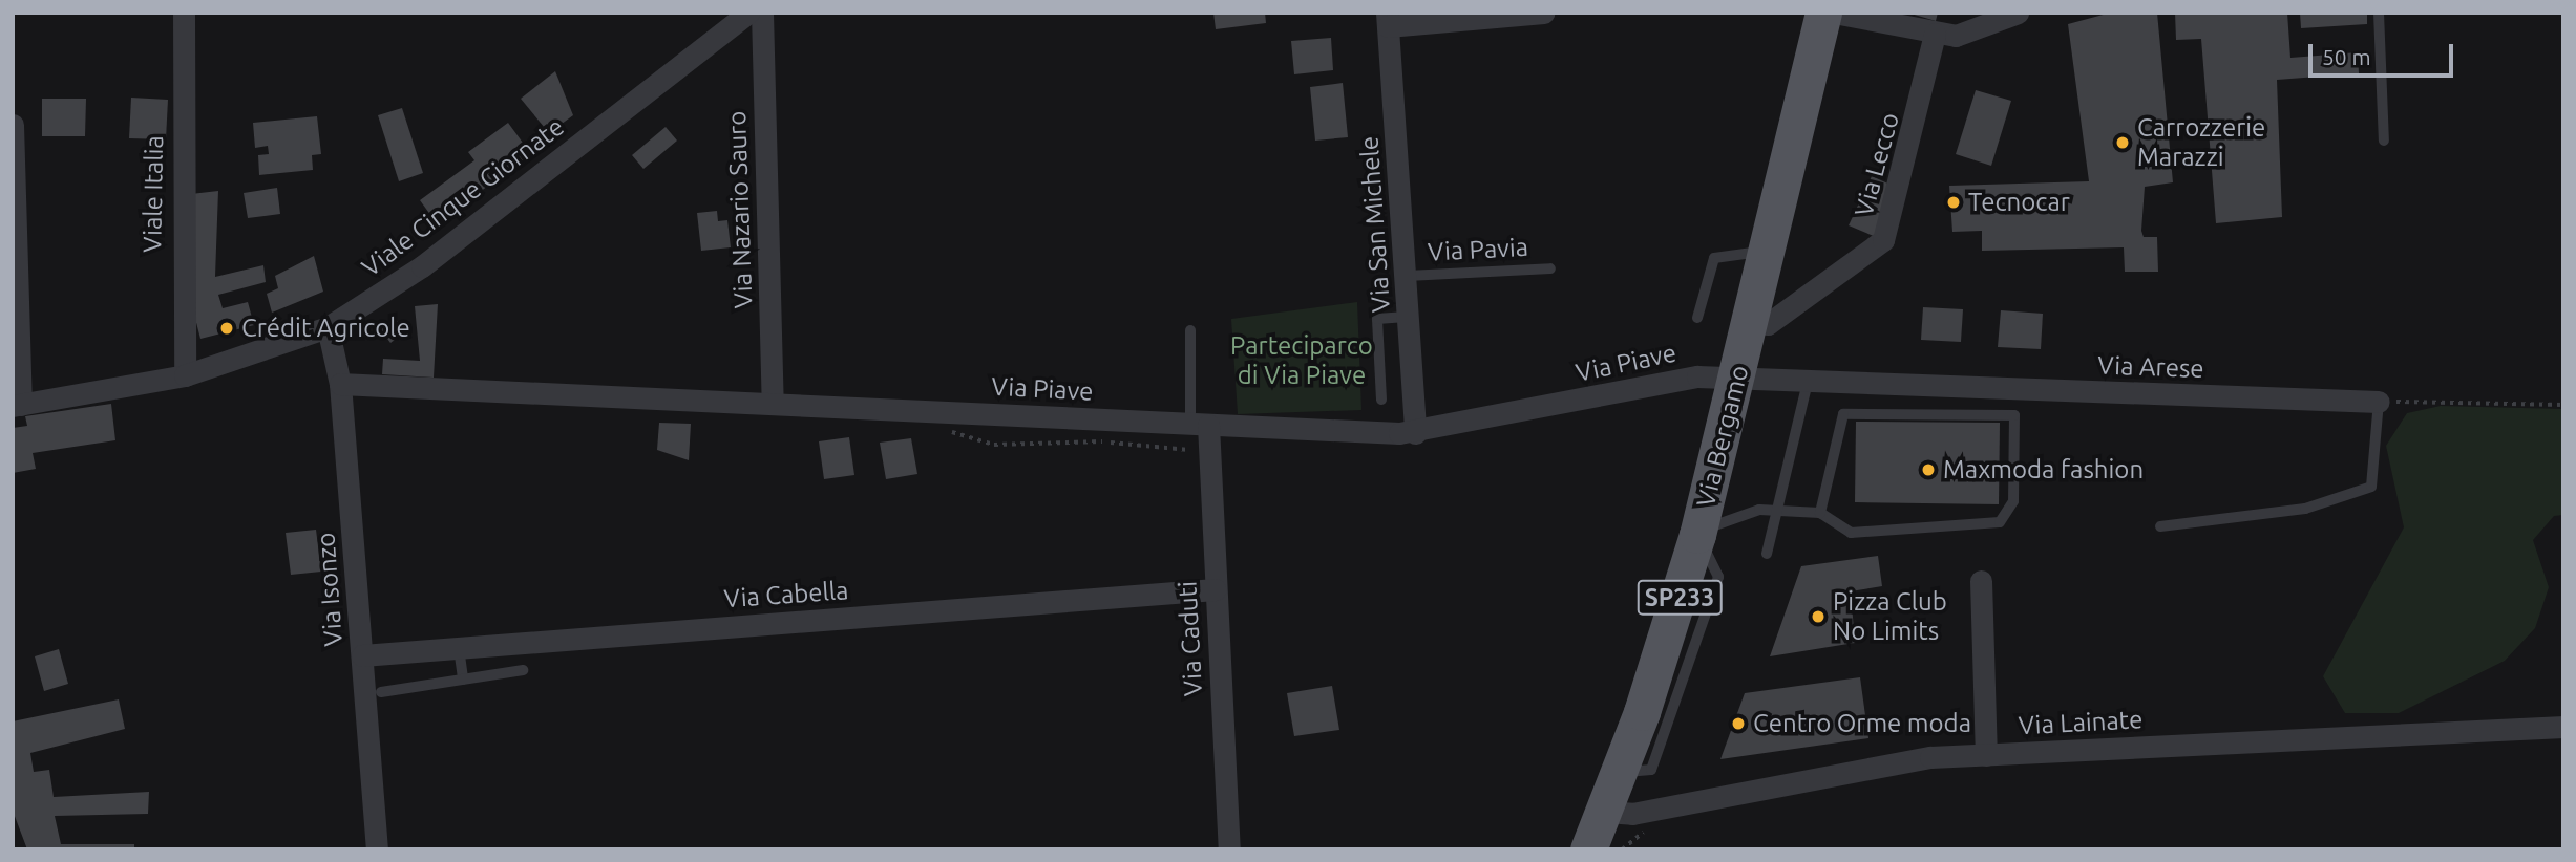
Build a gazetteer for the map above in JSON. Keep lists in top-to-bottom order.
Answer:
{
  "streets": {
    "main road": ["Via Bergamo", "SP233"],
    "street": [
      "Via Lecco",
      "Viale Italia",
      "Viale Cinque Giornate",
      "Via Nazario Sauro",
      "Via San Michele",
      "Via Piave",
      "Via Arese",
      "Via Isonzo",
      "Via Cabella",
      "Via Caduti",
      "Via Lainate"
    ],
    "lane": ["Via Pavia"]
  },
  "crossings": [
    ["Via Lecco", "Via Bergamo"],
    ["Viale Italia", "Viale Cinque Giornate"],
    ["Viale Cinque Giornate", "Via Isonzo"],
    ["Via Nazario Sauro", "Via Piave"],
    ["Via San Michele", "Via Pavia"],
    ["Via San Michele", "Via Piave"],
    ["Via Piave", "Via Arese"],
    ["Via Piave", "Via Bergamo"],
    ["Via Piave", "Via Isonzo"],
    ["Via Piave", "Via Caduti"],
    ["Via Arese", "Via Bergamo"],
    ["Via Bergamo", "Via Lainate"],
    ["Via Isonzo", "Via Cabella"],
    ["Via Cabella", "Via Caduti"]
  ],
  "parks": ["Parteciparco di Via Piave"],
  "places": [
    "Carrozzerie Marazzi",
    "Tecnocar",
    "Crédit Agricole",
    "Maxmoda fashion",
    "Pizza Club No Limits",
    "Centro Orme moda"
  ],
  "scale_bar": "50 m"
}
